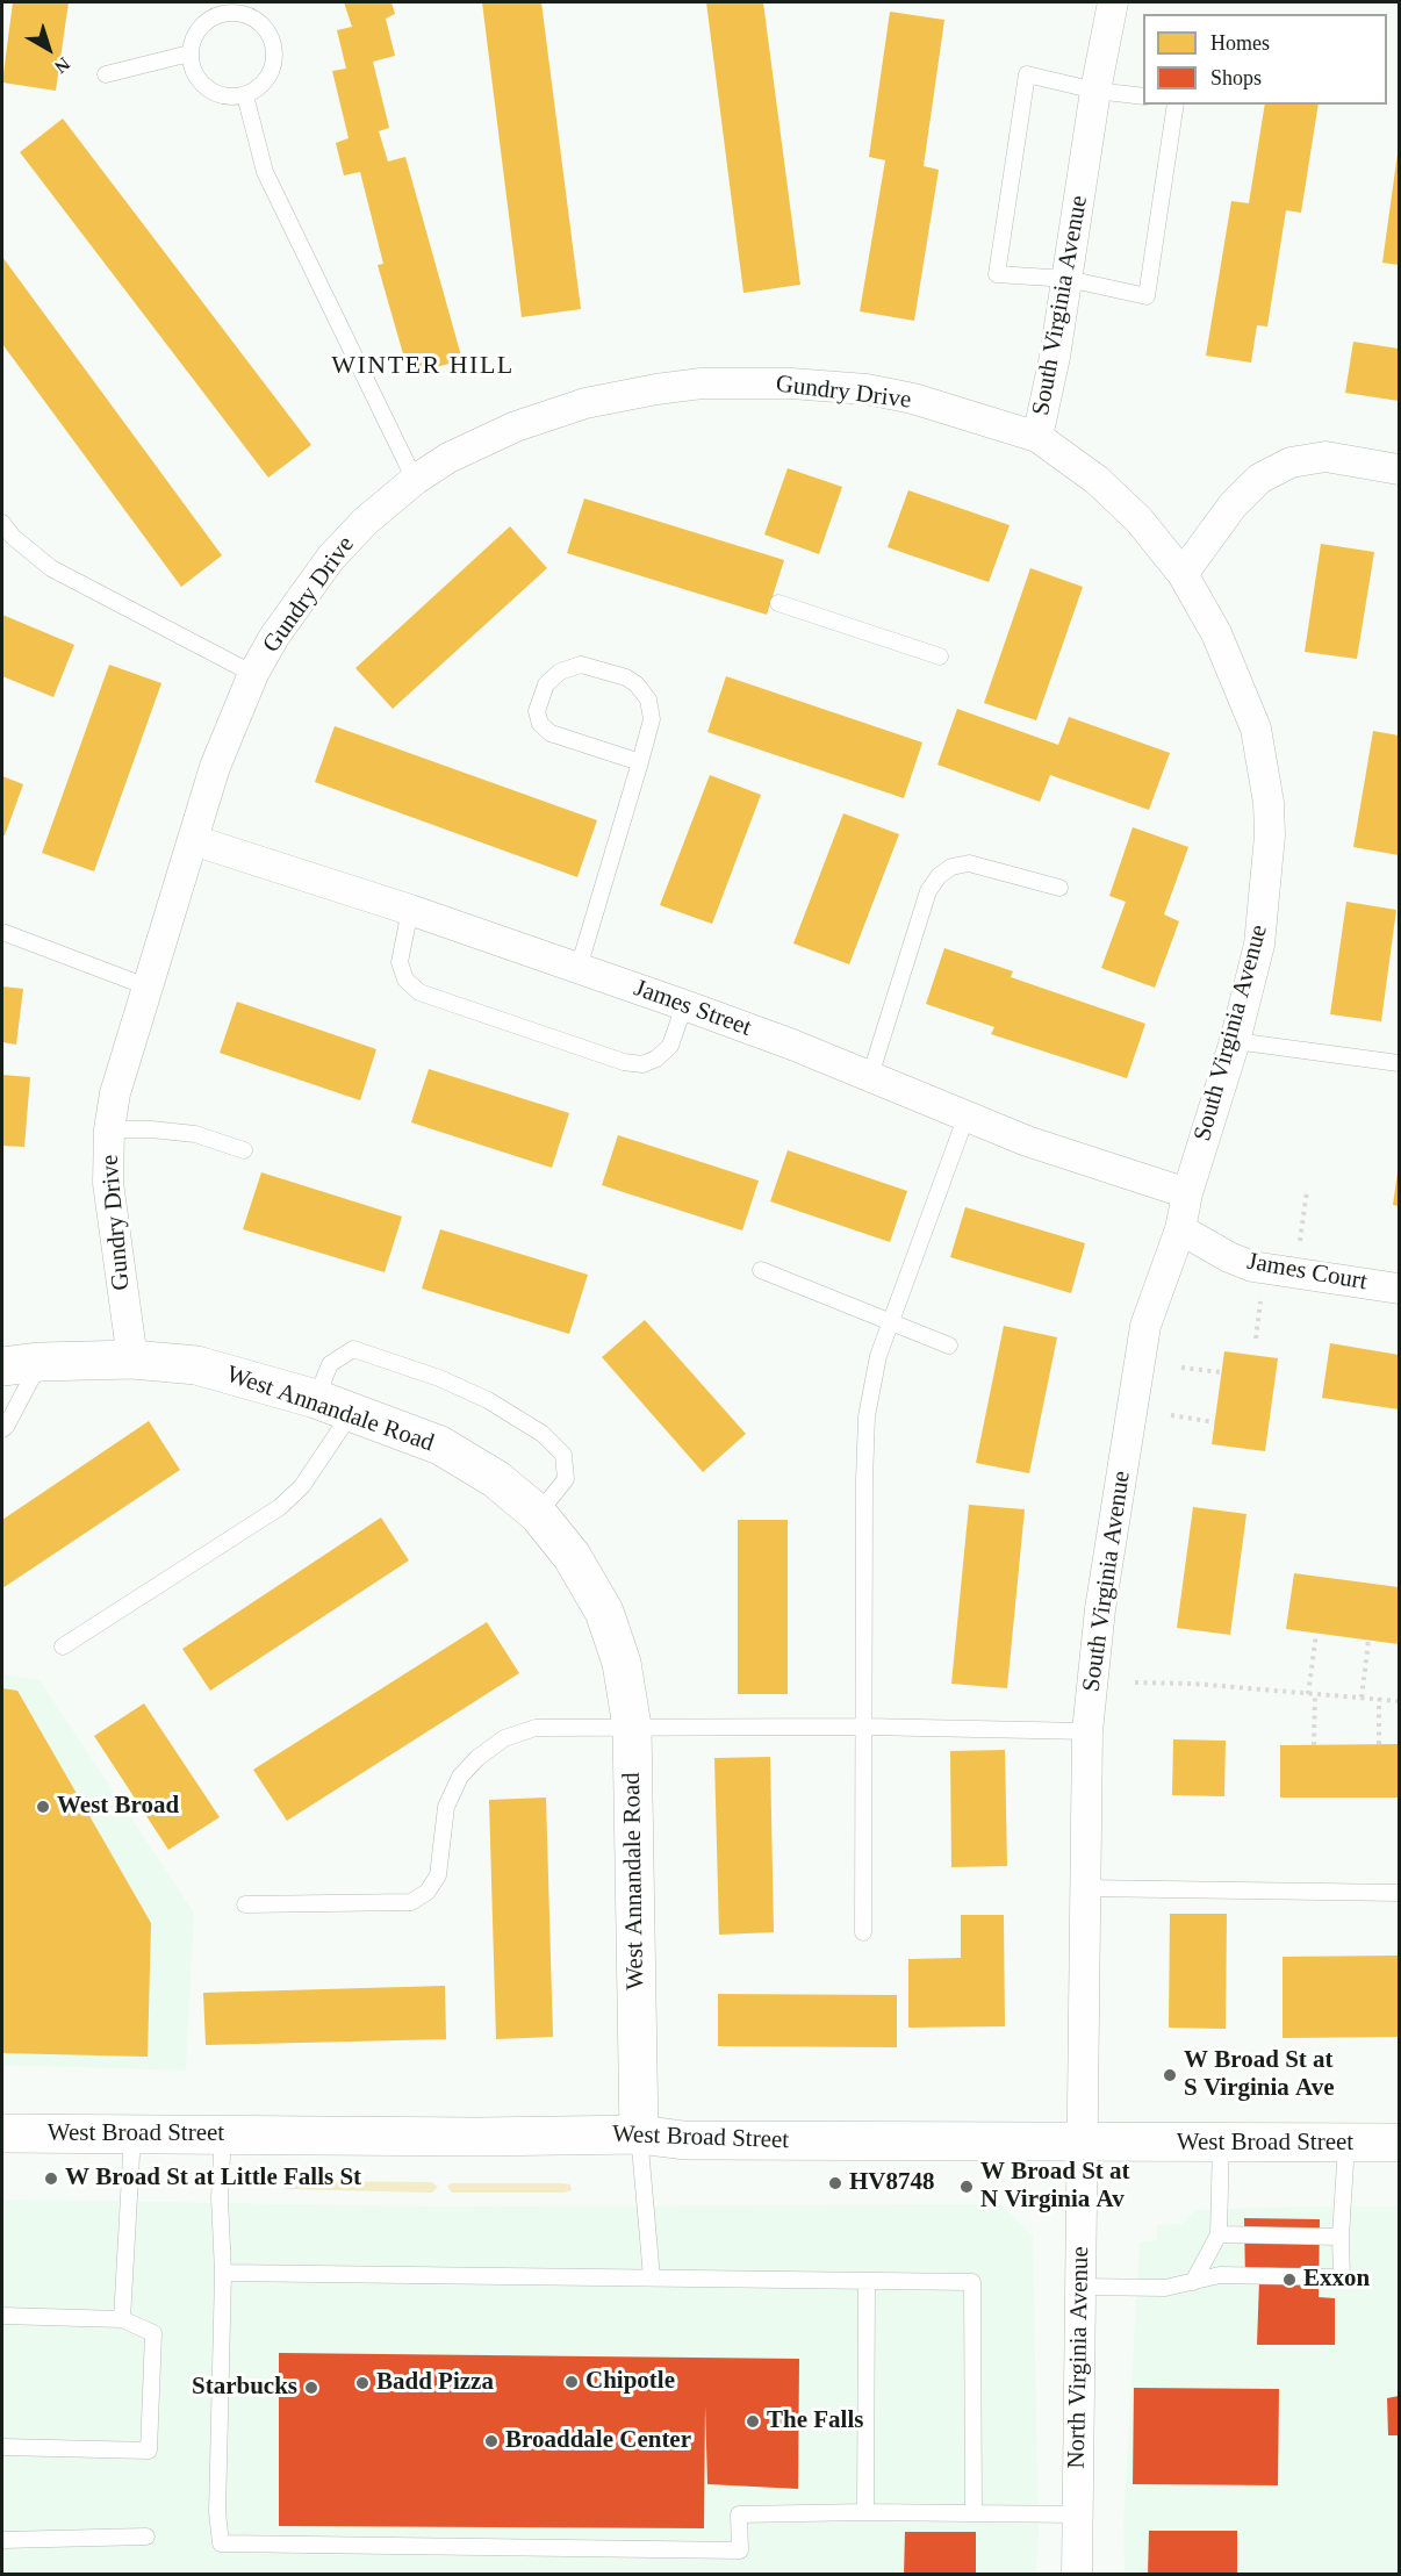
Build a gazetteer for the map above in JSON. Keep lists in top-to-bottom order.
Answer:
{
  "streets": {
    "main road": ["West Annandale Road", "West Broad Street"],
    "street": [
      "South Virginia Avenue",
      "Gundry Drive",
      "James Street",
      "James Court",
      "North Virginia Avenue"
    ]
  },
  "crossings": [
    ["South Virginia Avenue", "Gundry Drive"],
    ["South Virginia Avenue", "James Street"],
    ["South Virginia Avenue", "James Court"],
    ["South Virginia Avenue", "West Broad Street"],
    ["South Virginia Avenue", "North Virginia Avenue"],
    ["Gundry Drive", "James Street"],
    ["Gundry Drive", "West Annandale Road"],
    ["West Annandale Road", "West Broad Street"],
    ["West Broad Street", "North Virginia Avenue"]
  ],
  "districts": ["WINTER HILL"],
  "places": [
    "West Broad",
    "W Broad St at S Virginia Ave",
    "W Broad St at Little Falls St",
    "HV8748",
    "W Broad St at N Virginia Av",
    "Exxon",
    "Chipotle",
    "Badd Pizza",
    "Starbucks",
    "The Falls",
    "Broaddale Center"
  ],
  "legend": ["Homes", "Shops"],
  "north": "bottom right"
}
